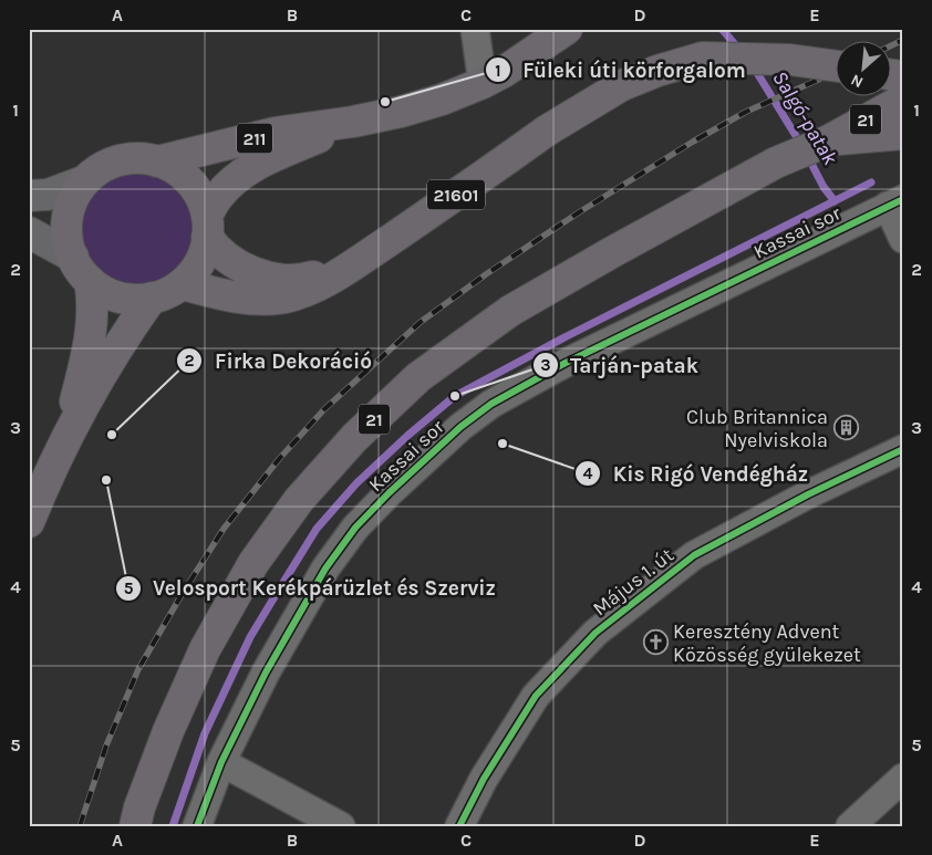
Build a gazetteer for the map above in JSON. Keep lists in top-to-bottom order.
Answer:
{
  "streets": {
    "main road": ["21", "211", "21601"],
    "street": ["Kassai sor", "Május 1. út"]
  },
  "crossings": [
    ["211", "21601"]
  ],
  "water": ["Salgó-patak"],
  "places": {
    "other": [
      "Füleki úti körforgalom",
      "Tarján-patak",
      "Firka Dekoráció",
      "Kis Rigó Vendégház",
      "Velosport Kerékpárüzlet és Szerviz"
    ],
    "building": ["Club Britannica Nyelviskola"],
    "church": ["Keresztény Advent Közösség gyülekezet"]
  },
  "north": "bottom left",
  "grid": {
    "columns": [
      "A",
      "B",
      "C",
      "D",
      "E"
    ],
    "rows": [
      "1",
      "2",
      "3",
      "4",
      "5"
    ]
  }
}
